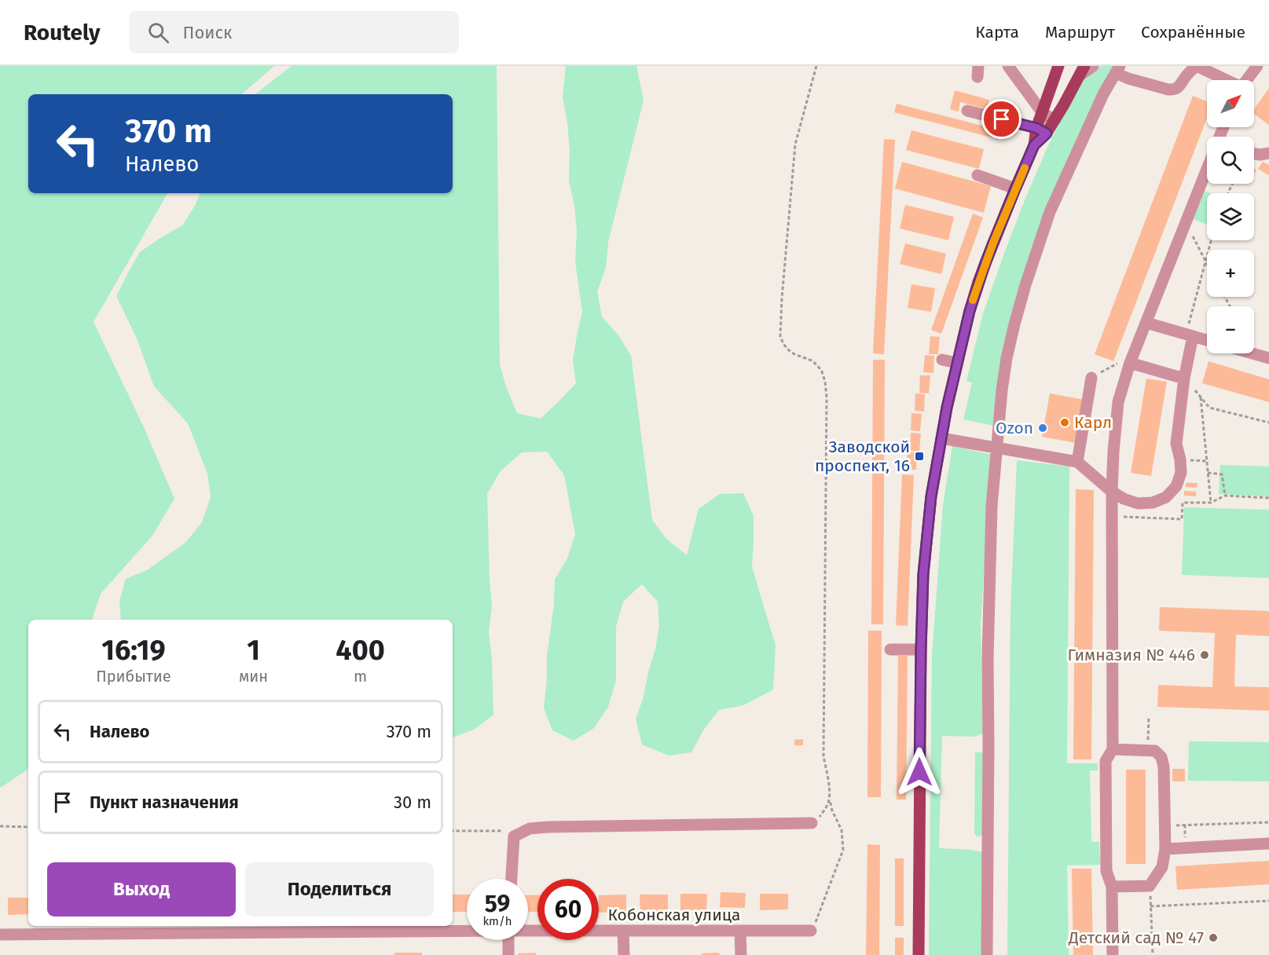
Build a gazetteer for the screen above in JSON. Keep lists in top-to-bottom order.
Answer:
{
  "streets": {
    "street": ["Кобонская улица"]
  },
  "places": {
    "other": [
      "Карл",
      "Ozon",
      "Гимназия № 446",
      "Детский сад № 47"
    ],
    "transit": ["Заводской проспект, 16"]
  },
  "north": "top right",
  "page": {
    "header": "Routely",
    "search": "Поиск",
    "nav": ["Карта", "Маршрут", "Сохранённые"],
    "map_buttons": ["+", "−"],
    "turn": ["370 m", "Налево"],
    "eta": [
      "16:19",
      "Прибытие",
      "1",
      "мин",
      "400",
      "m"
    ],
    "list": [
      {
        "name": "Налево",
        "value": "370 m"
      },
      {
        "name": "Пункт назначения",
        "value": "30 m"
      }
    ],
    "buttons": ["Выход", "Поделиться"],
    "speed": "59 km/h",
    "limit": "60"
  }
}
